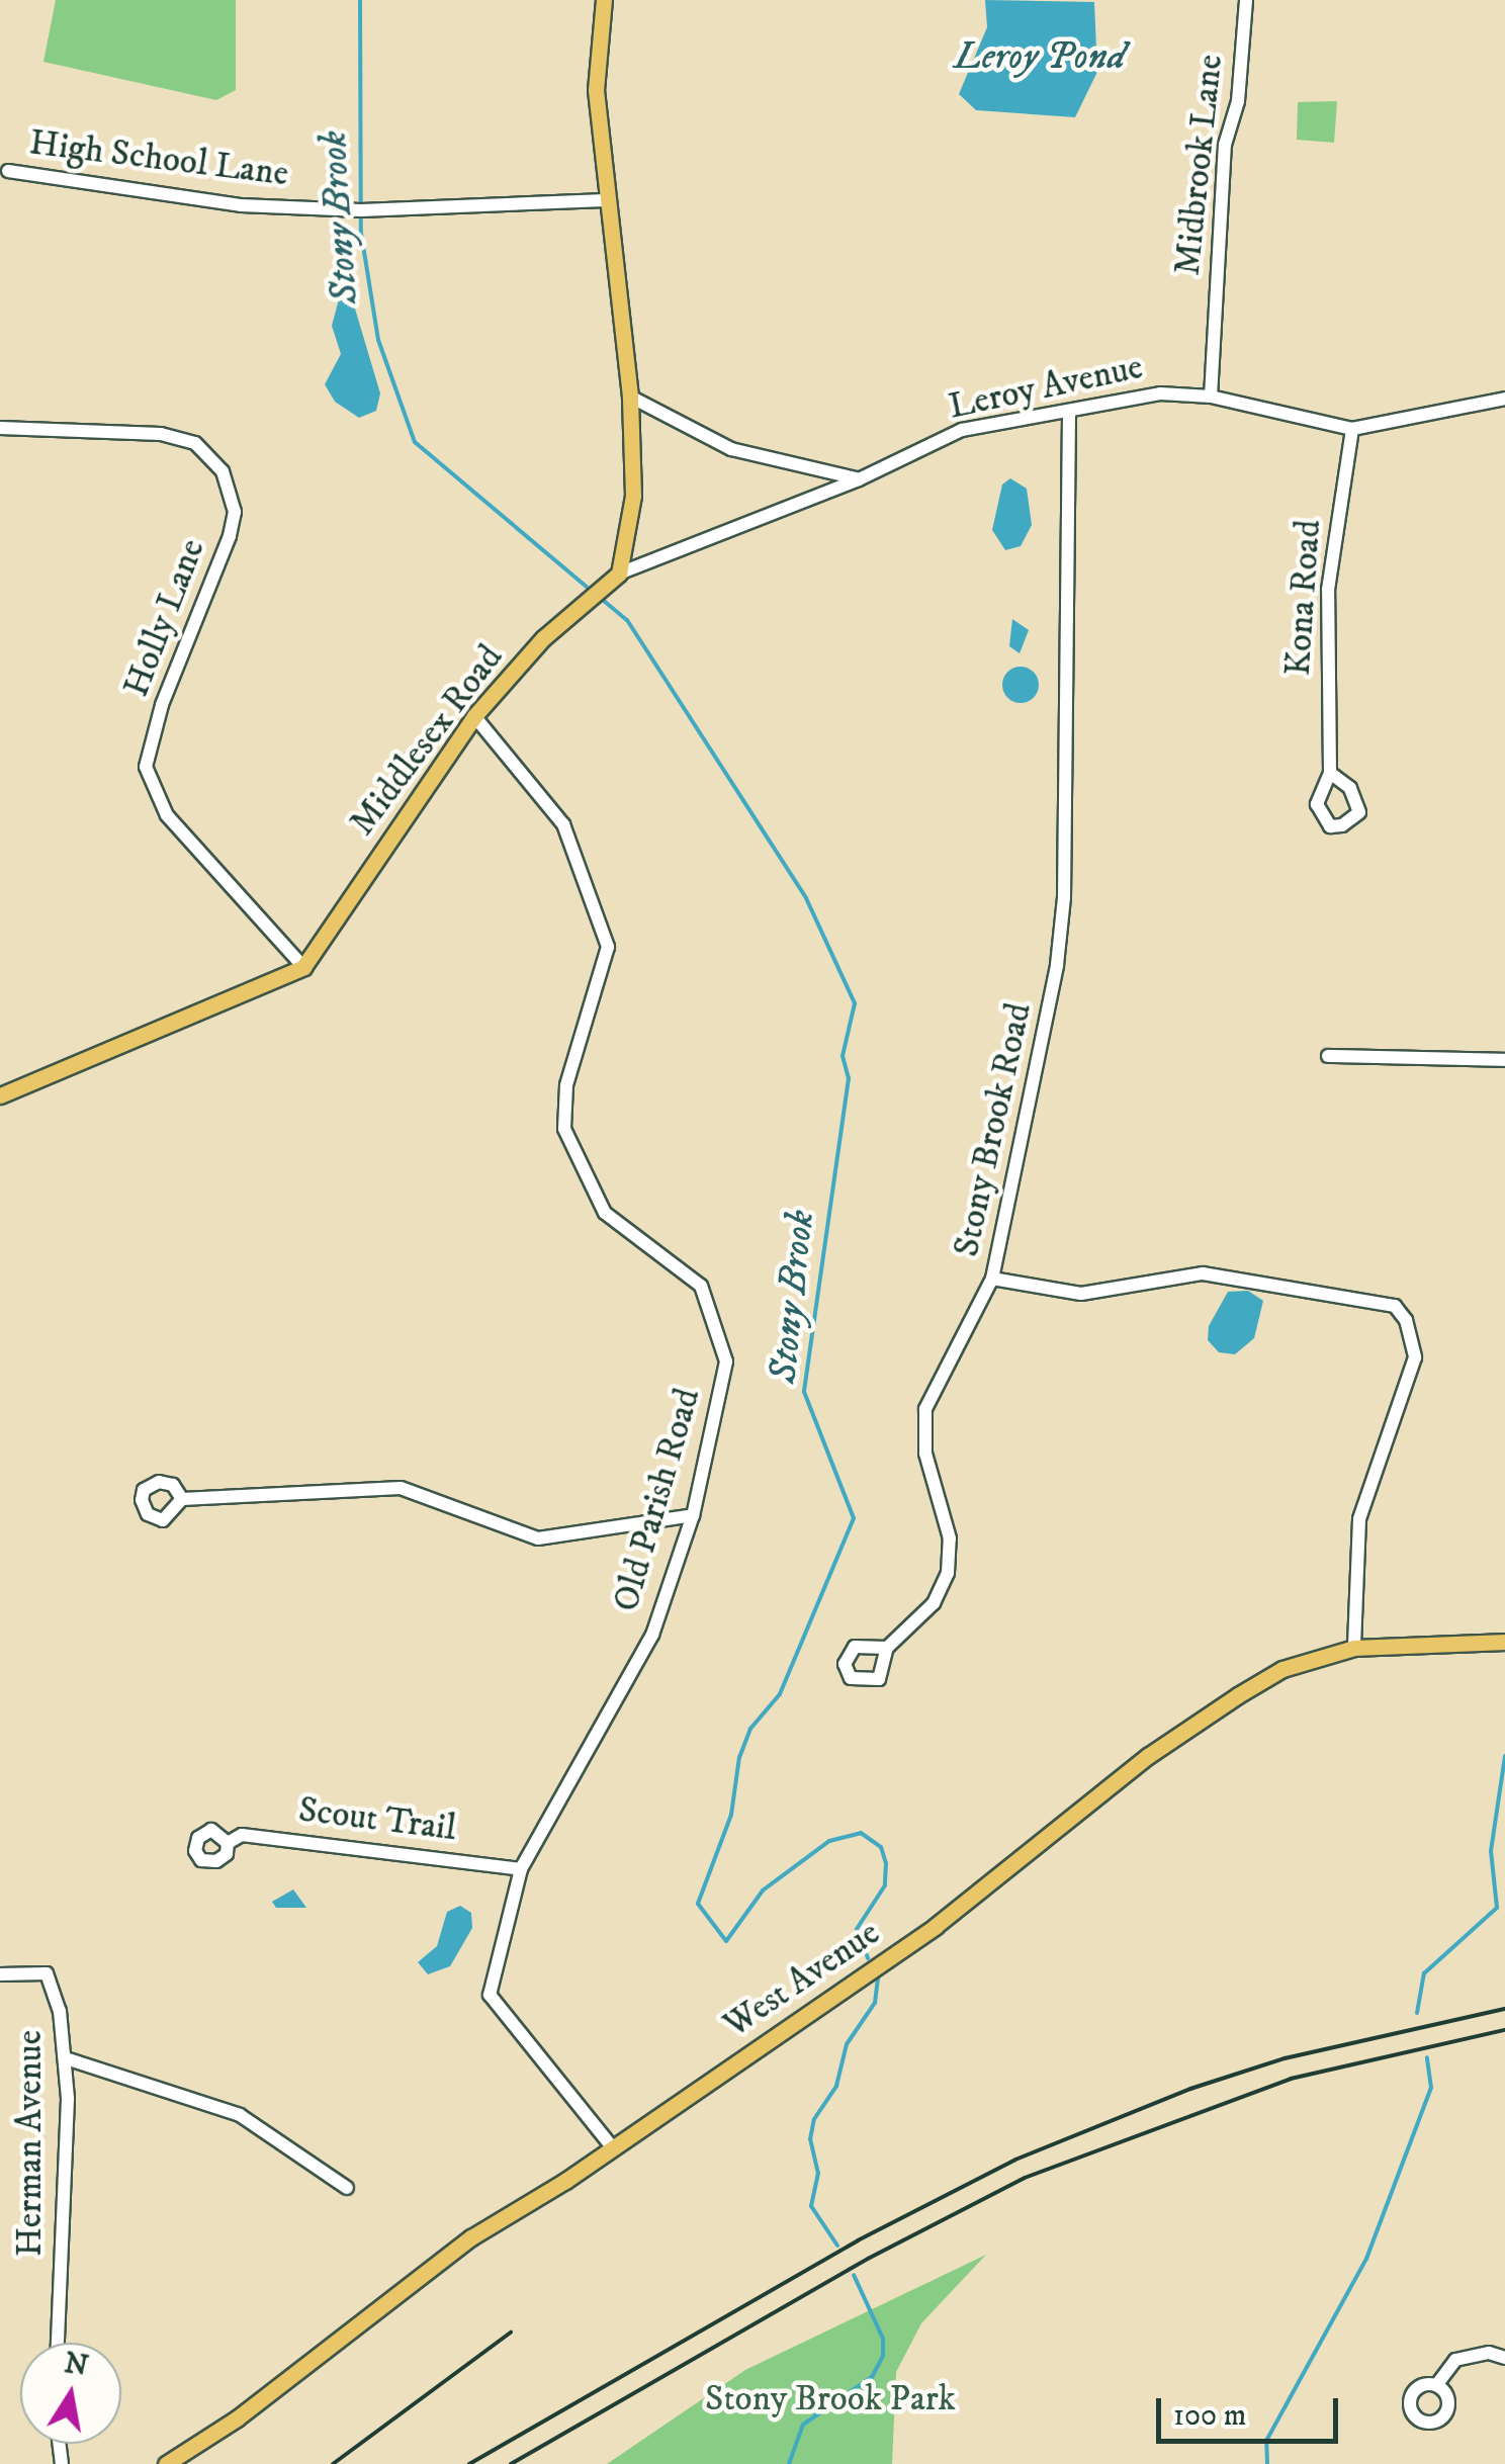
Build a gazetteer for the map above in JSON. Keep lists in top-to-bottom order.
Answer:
{
  "streets": {
    "main road": ["Middlesex Road", "West Avenue"],
    "street": [
      "High School Lane",
      "Midbrook Lane",
      "Leroy Avenue",
      "Kona Road",
      "Holly Lane",
      "Stony Brook Road",
      "Old Parish Road",
      "Scout Trail",
      "Herman Avenue"
    ]
  },
  "crossings": [
    ["Midbrook Lane", "Leroy Avenue"],
    ["Leroy Avenue", "Kona Road"],
    ["Leroy Avenue", "Middlesex Road"],
    ["Leroy Avenue", "Stony Brook Road"],
    ["Holly Lane", "Middlesex Road"],
    ["Middlesex Road", "Old Parish Road"],
    ["Stony Brook Road", "West Avenue"],
    ["Old Parish Road", "Scout Trail"],
    ["Old Parish Road", "West Avenue"]
  ],
  "water": ["Leroy Pond", "Stony Brook"],
  "parks": ["Stony Brook Park"],
  "scale_bar": "100 m",
  "north": "top"
}
